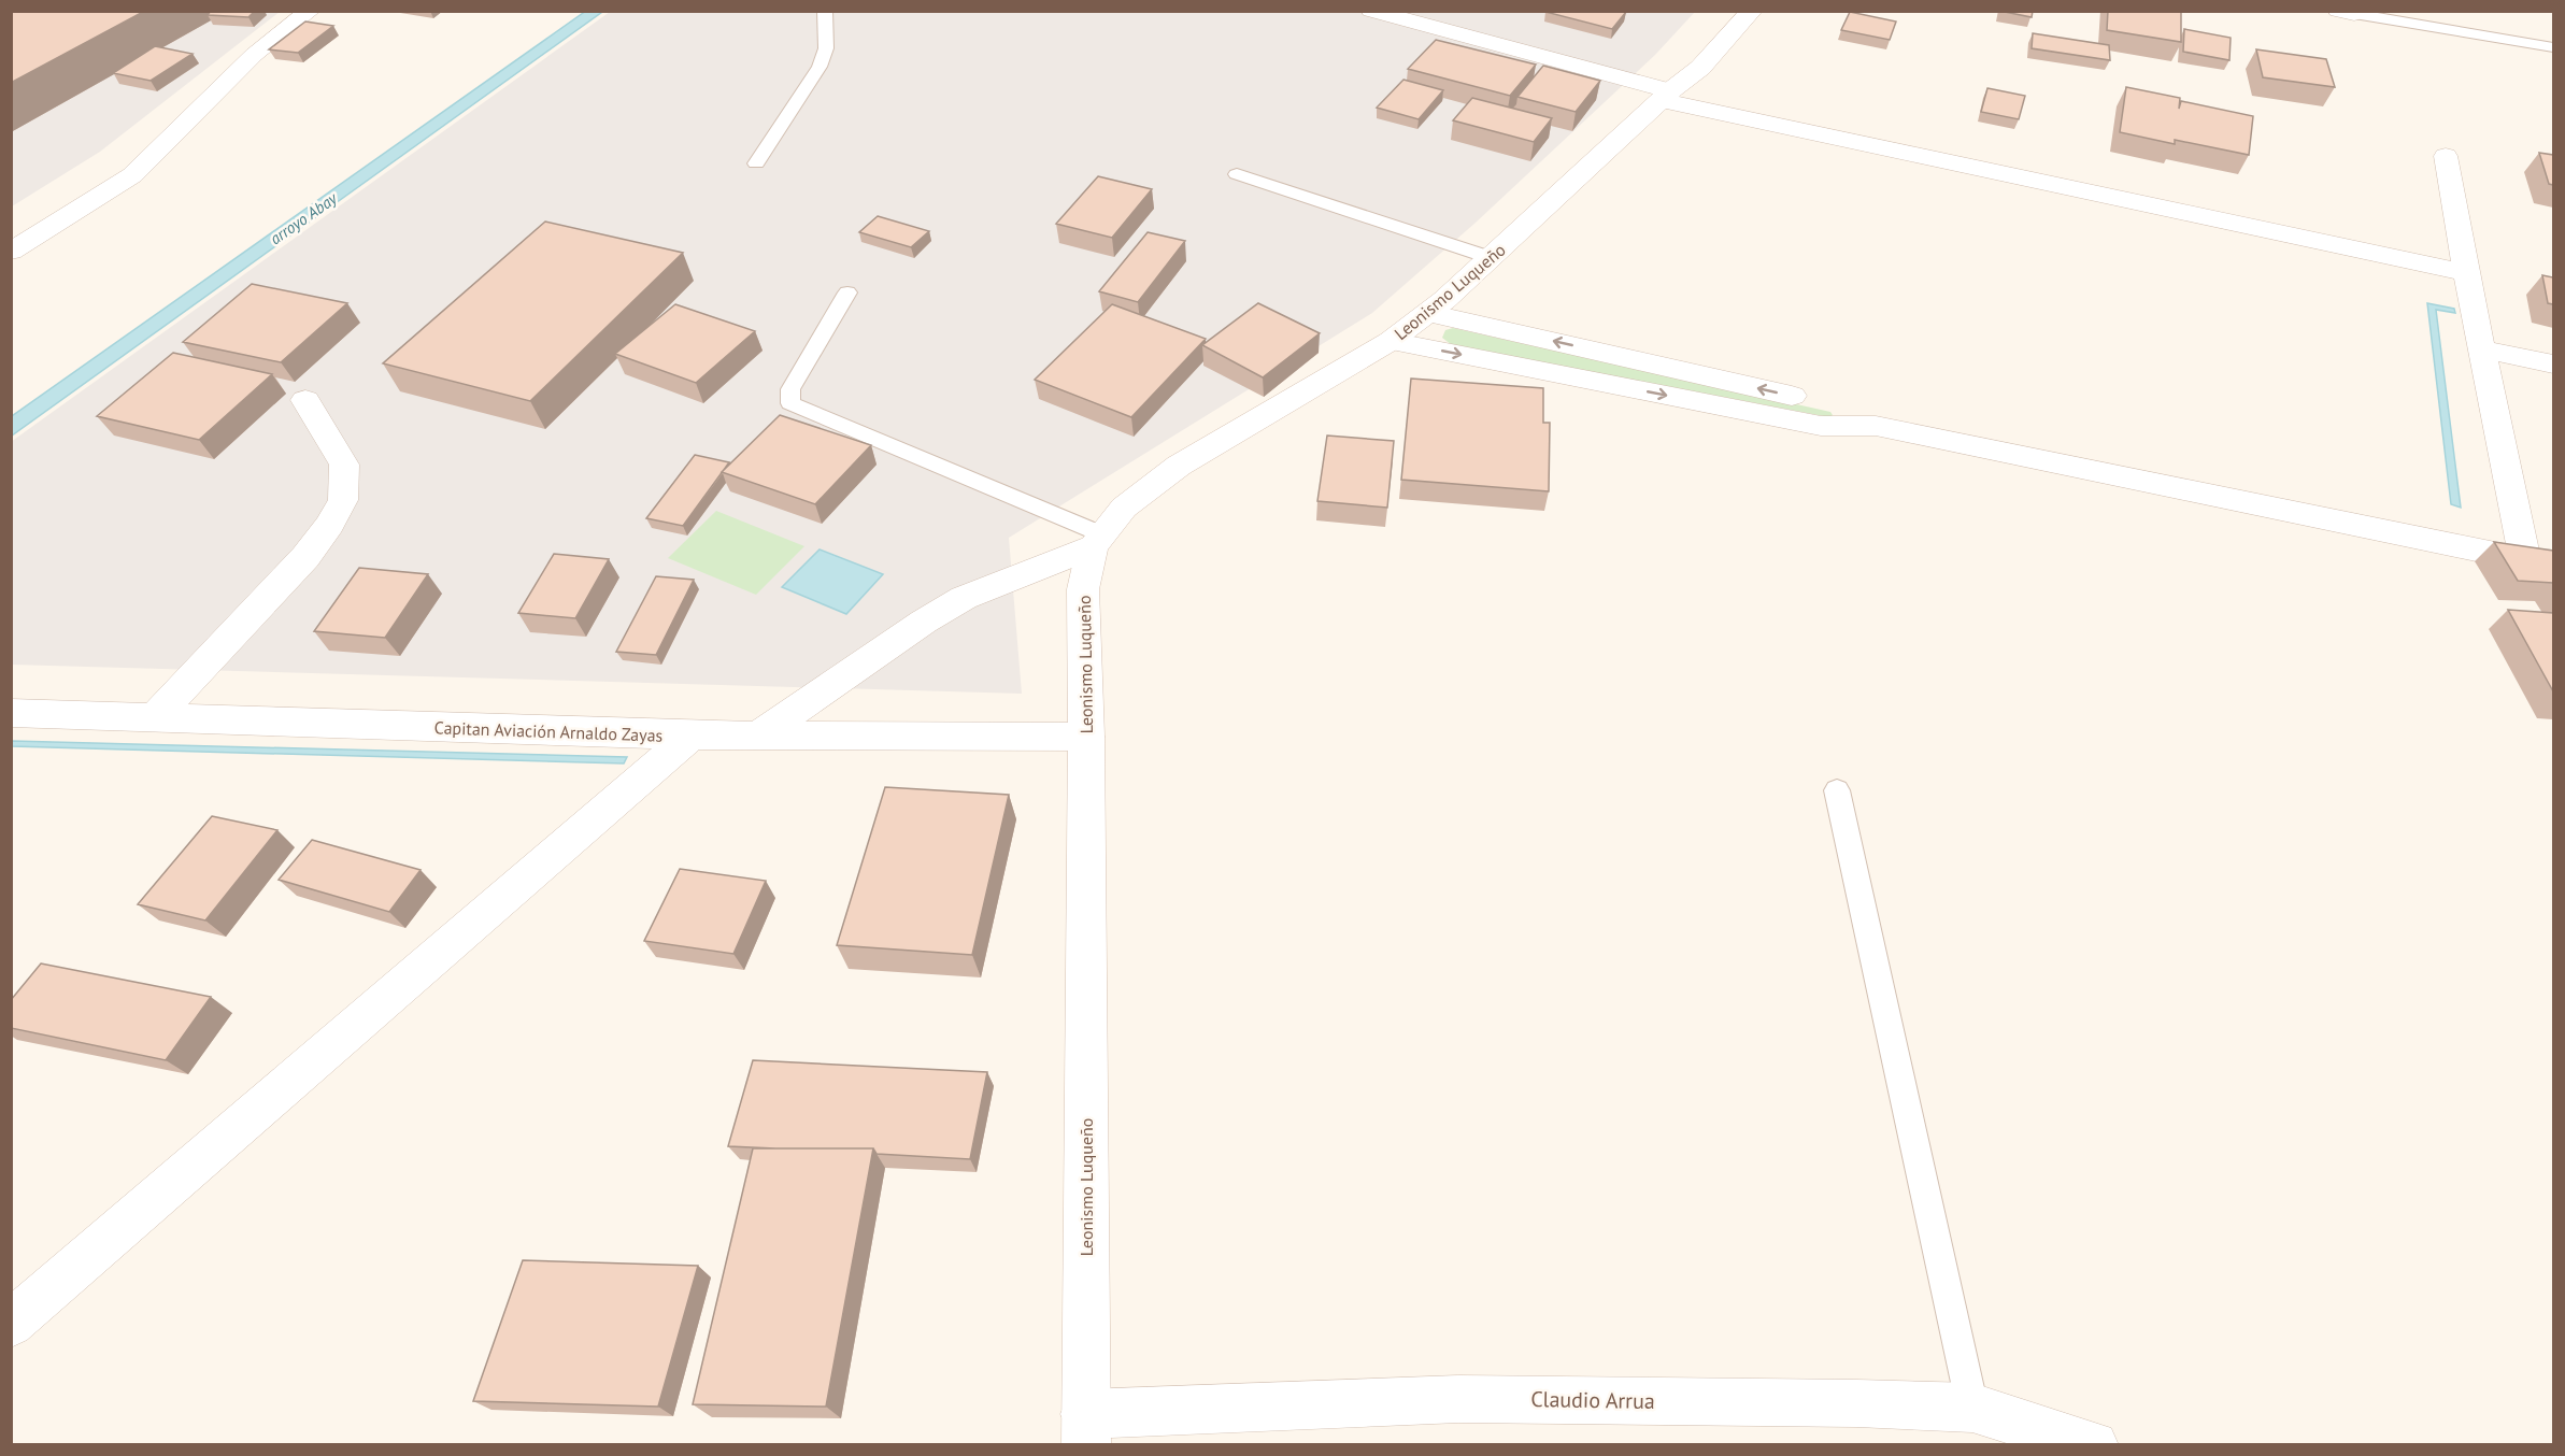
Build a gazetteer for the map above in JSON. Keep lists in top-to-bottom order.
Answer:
{
  "streets": {
    "street": ["Leonismo Luqueño", "Capitan Aviación Arnaldo Zayas", "Claudio Arrua"]
  },
  "crossings": [
    ["Leonismo Luqueño", "Capitan Aviación Arnaldo Zayas"],
    ["Leonismo Luqueño", "Claudio Arrua"]
  ],
  "water": ["arroyo Abay"]
}
